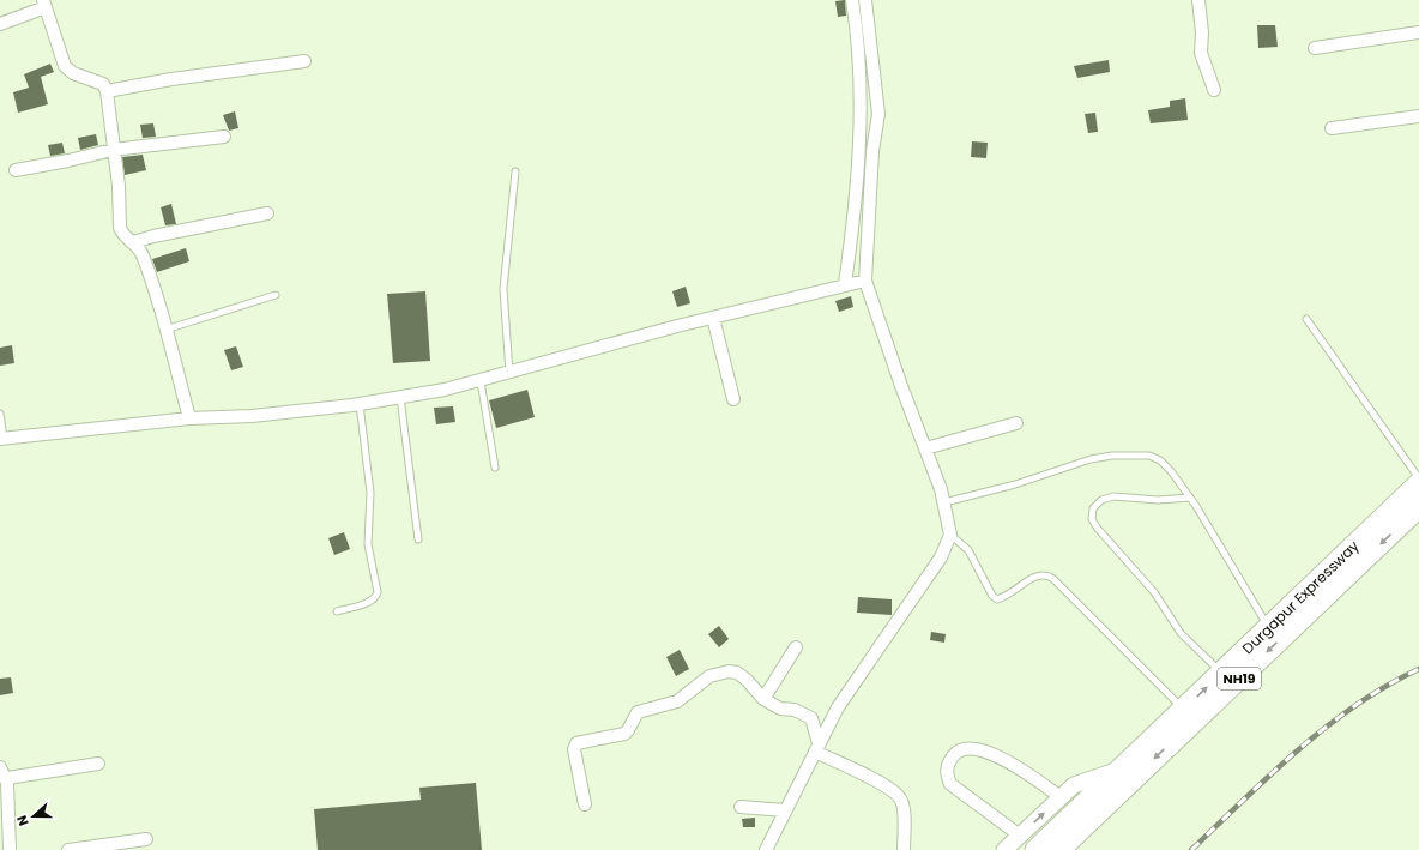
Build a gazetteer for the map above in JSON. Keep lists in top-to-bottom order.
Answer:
{
  "streets": {
    "highway": ["Durgapur Expressway", "NH19"]
  },
  "north": "left"
}
